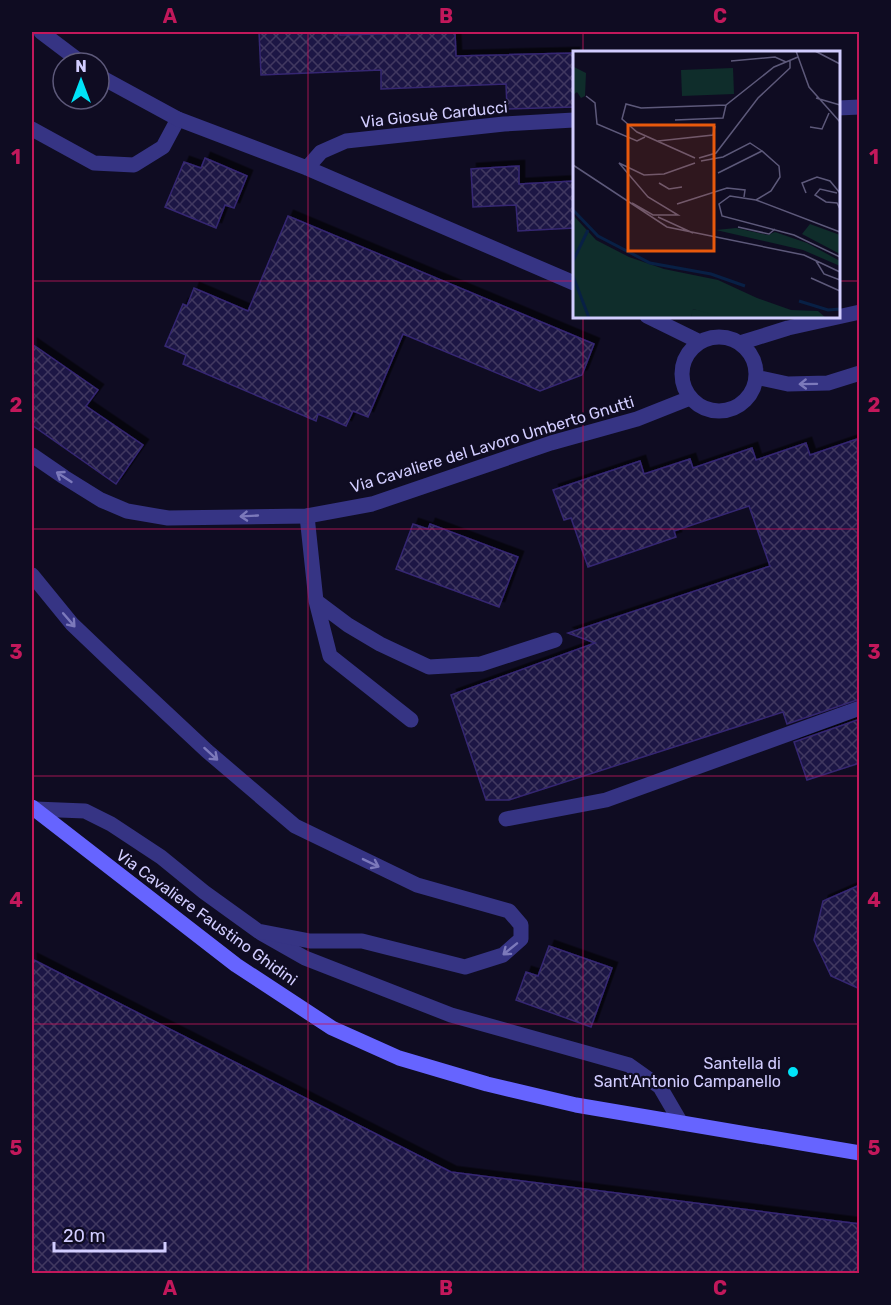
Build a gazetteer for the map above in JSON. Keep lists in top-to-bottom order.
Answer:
{
  "streets": {
    "main road": ["Via Cavaliere Faustino Ghidini"],
    "street": ["Via Giosuè Carducci", "Via Cavaliere del Lavoro Umberto Gnutti"]
  },
  "one_way": ["Via Cavaliere del Lavoro Umberto Gnutti"],
  "places": ["Santella di Sant'Antonio Campanello"],
  "scale_bar": "20 m",
  "north": "top",
  "grid": {
    "columns": ["A", "B", "C"],
    "rows": [
      "1",
      "2",
      "3",
      "4",
      "5"
    ]
  }
}
